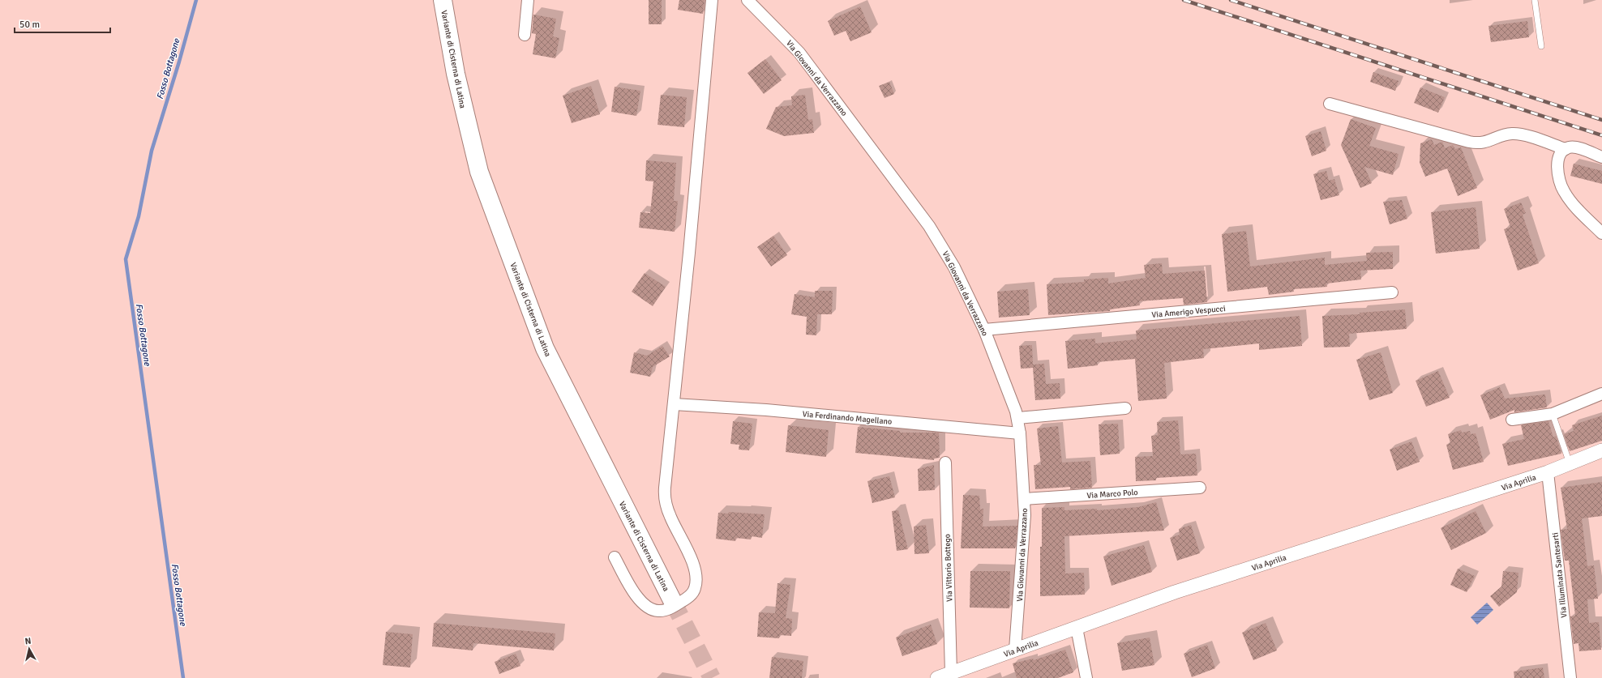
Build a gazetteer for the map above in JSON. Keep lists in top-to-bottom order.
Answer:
{
  "streets": {
    "main road": ["Variante di Cisterna di Latina"],
    "street": [
      "Via Giovanni da Verrazzano",
      "Via Amerigo Vespucci",
      "Via Ferdinando Magellano",
      "Via Aprilia",
      "Via Marco Polo",
      "Via Vittorio Bottego",
      "Via Illuminata Santesarti"
    ]
  },
  "crossings": [
    ["Via Giovanni da Verrazzano", "Via Amerigo Vespucci"],
    ["Via Giovanni da Verrazzano", "Via Ferdinando Magellano"],
    ["Via Giovanni da Verrazzano", "Via Aprilia"],
    ["Via Giovanni da Verrazzano", "Via Marco Polo"],
    ["Via Aprilia", "Via Vittorio Bottego"],
    ["Via Aprilia", "Via Illuminata Santesarti"]
  ],
  "water": ["Fosso Bottagone"],
  "scale_bar": "50 m",
  "north": "top"
}
